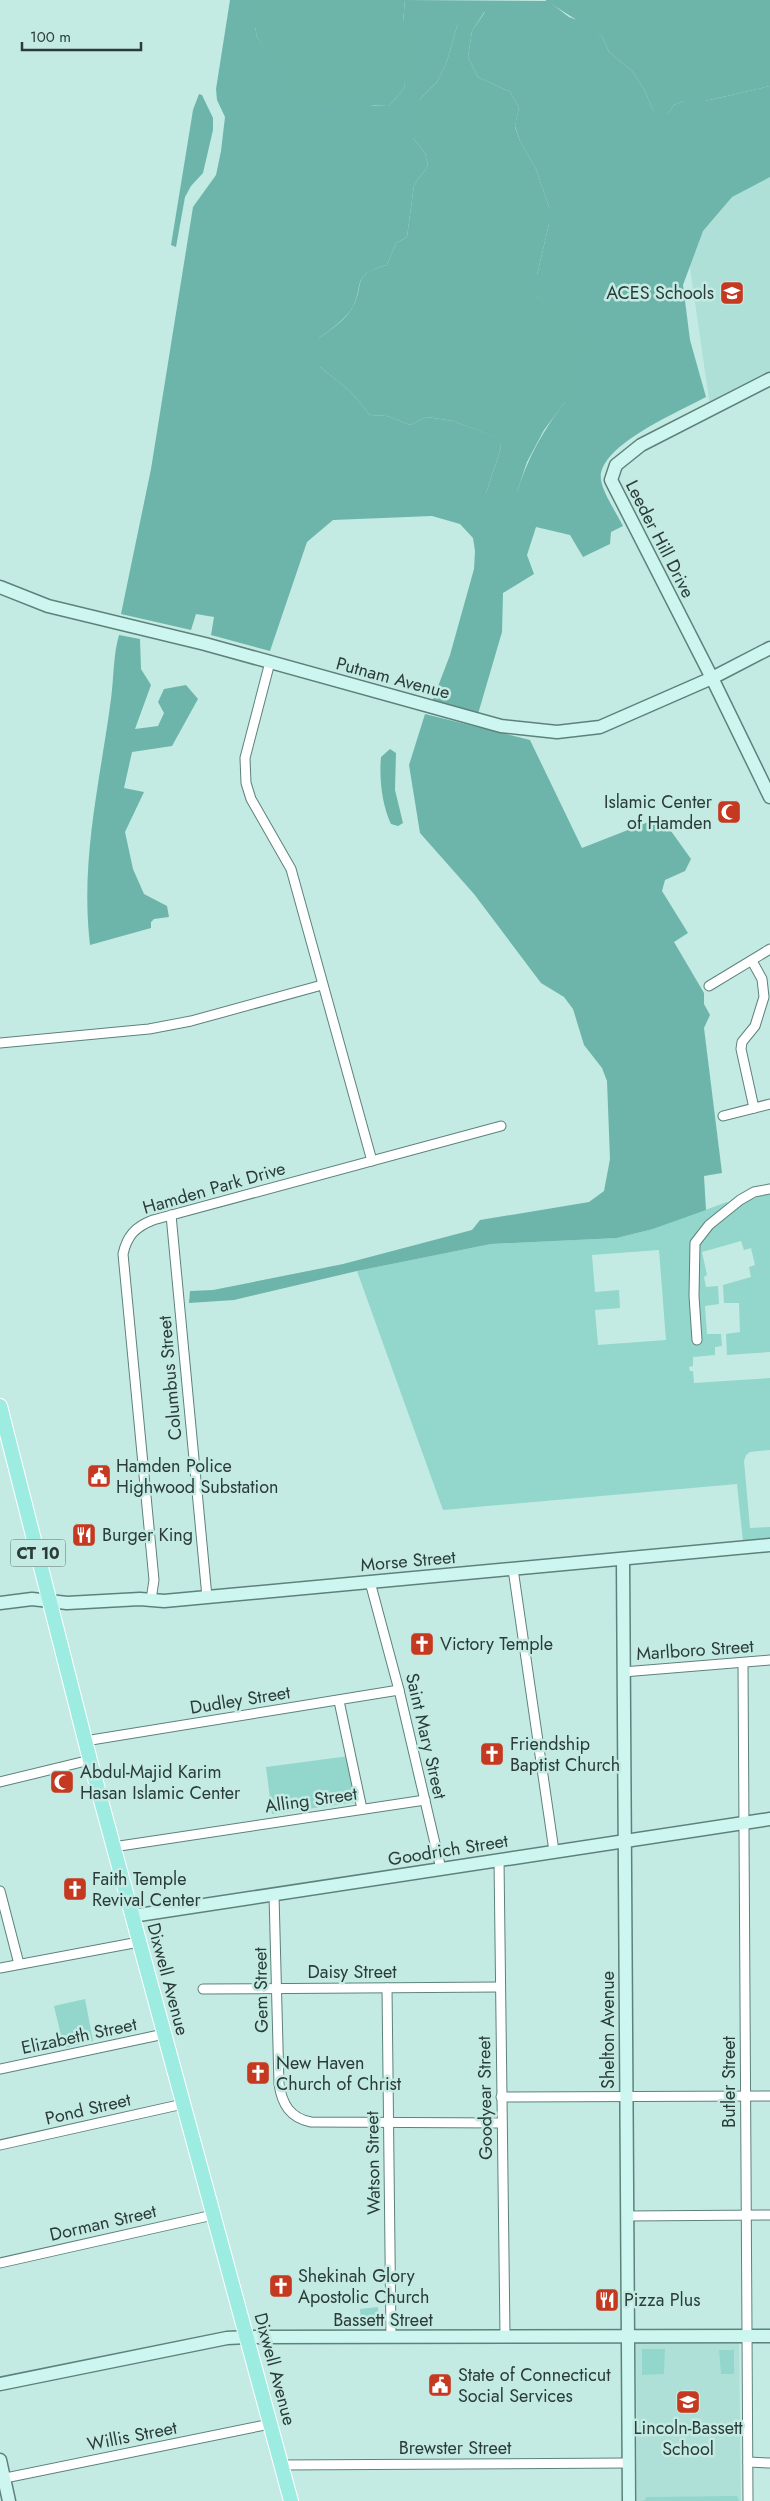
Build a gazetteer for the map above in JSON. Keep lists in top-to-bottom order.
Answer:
{
  "streets": {
    "main road": [
      "Leeder Hill Drive",
      "Putnam Avenue",
      "CT 10",
      "Morse Street",
      "Goodrich Street",
      "Dixwell Avenue",
      "Shelton Avenue",
      "Bassett Street"
    ],
    "street": [
      "Hamden Park Drive",
      "Columbus Street",
      "Marlboro Street",
      "Dudley Street",
      "Saint Mary Street",
      "Alling Street",
      "Daisy Street",
      "Gem Street",
      "Elizabeth Street",
      "Butler Street",
      "Goodyear Street",
      "Pond Street",
      "Watson Street",
      "Dorman Street",
      "Willis Street",
      "Brewster Street"
    ]
  },
  "crossings": [
    ["Leeder Hill Drive", "Putnam Avenue"],
    ["Hamden Park Drive", "Columbus Street"],
    ["Hamden Park Drive", "Morse Street"],
    ["Columbus Street", "Morse Street"],
    ["Morse Street", "Saint Mary Street"],
    ["Morse Street", "Dixwell Avenue"],
    ["Morse Street", "Shelton Avenue"],
    ["Marlboro Street", "Shelton Avenue"],
    ["Marlboro Street", "Butler Street"],
    ["Dudley Street", "Saint Mary Street"],
    ["Dudley Street", "Dixwell Avenue"],
    ["Saint Mary Street", "Alling Street"],
    ["Saint Mary Street", "Goodrich Street"],
    ["Alling Street", "Dixwell Avenue"],
    ["Goodrich Street", "Dixwell Avenue"],
    ["Goodrich Street", "Gem Street"],
    ["Goodrich Street", "Shelton Avenue"],
    ["Goodrich Street", "Butler Street"],
    ["Goodrich Street", "Goodyear Street"],
    ["Daisy Street", "Gem Street"],
    ["Daisy Street", "Goodyear Street"],
    ["Daisy Street", "Watson Street"],
    ["Dixwell Avenue", "Elizabeth Street"],
    ["Dixwell Avenue", "Pond Street"],
    ["Dixwell Avenue", "Dorman Street"],
    ["Dixwell Avenue", "Bassett Street"],
    ["Dixwell Avenue", "Willis Street"],
    ["Dixwell Avenue", "Brewster Street"],
    ["Gem Street", "Watson Street"],
    ["Shelton Avenue", "Bassett Street"],
    ["Shelton Avenue", "Brewster Street"],
    ["Butler Street", "Bassett Street"],
    ["Goodyear Street", "Bassett Street"],
    ["Watson Street", "Bassett Street"]
  ],
  "places": {
    "school or university": ["ACES Schools", "Lincoln-Bassett School"],
    "mosque": ["Islamic Center of Hamden", "Abdul-Majid Karim Hasan Islamic Center"],
    "public building": ["Hamden Police Highwood Substation", "State of Connecticut Social Services"],
    "restaurant": ["Burger King", "Pizza Plus"],
    "church": [
      "Victory Temple",
      "Friendship Baptist Church",
      "Faith Temple Revival Center",
      "New Haven Church of Christ",
      "Shekinah Glory Apostolic Church"
    ]
  },
  "scale_bar": "100 m"
}
